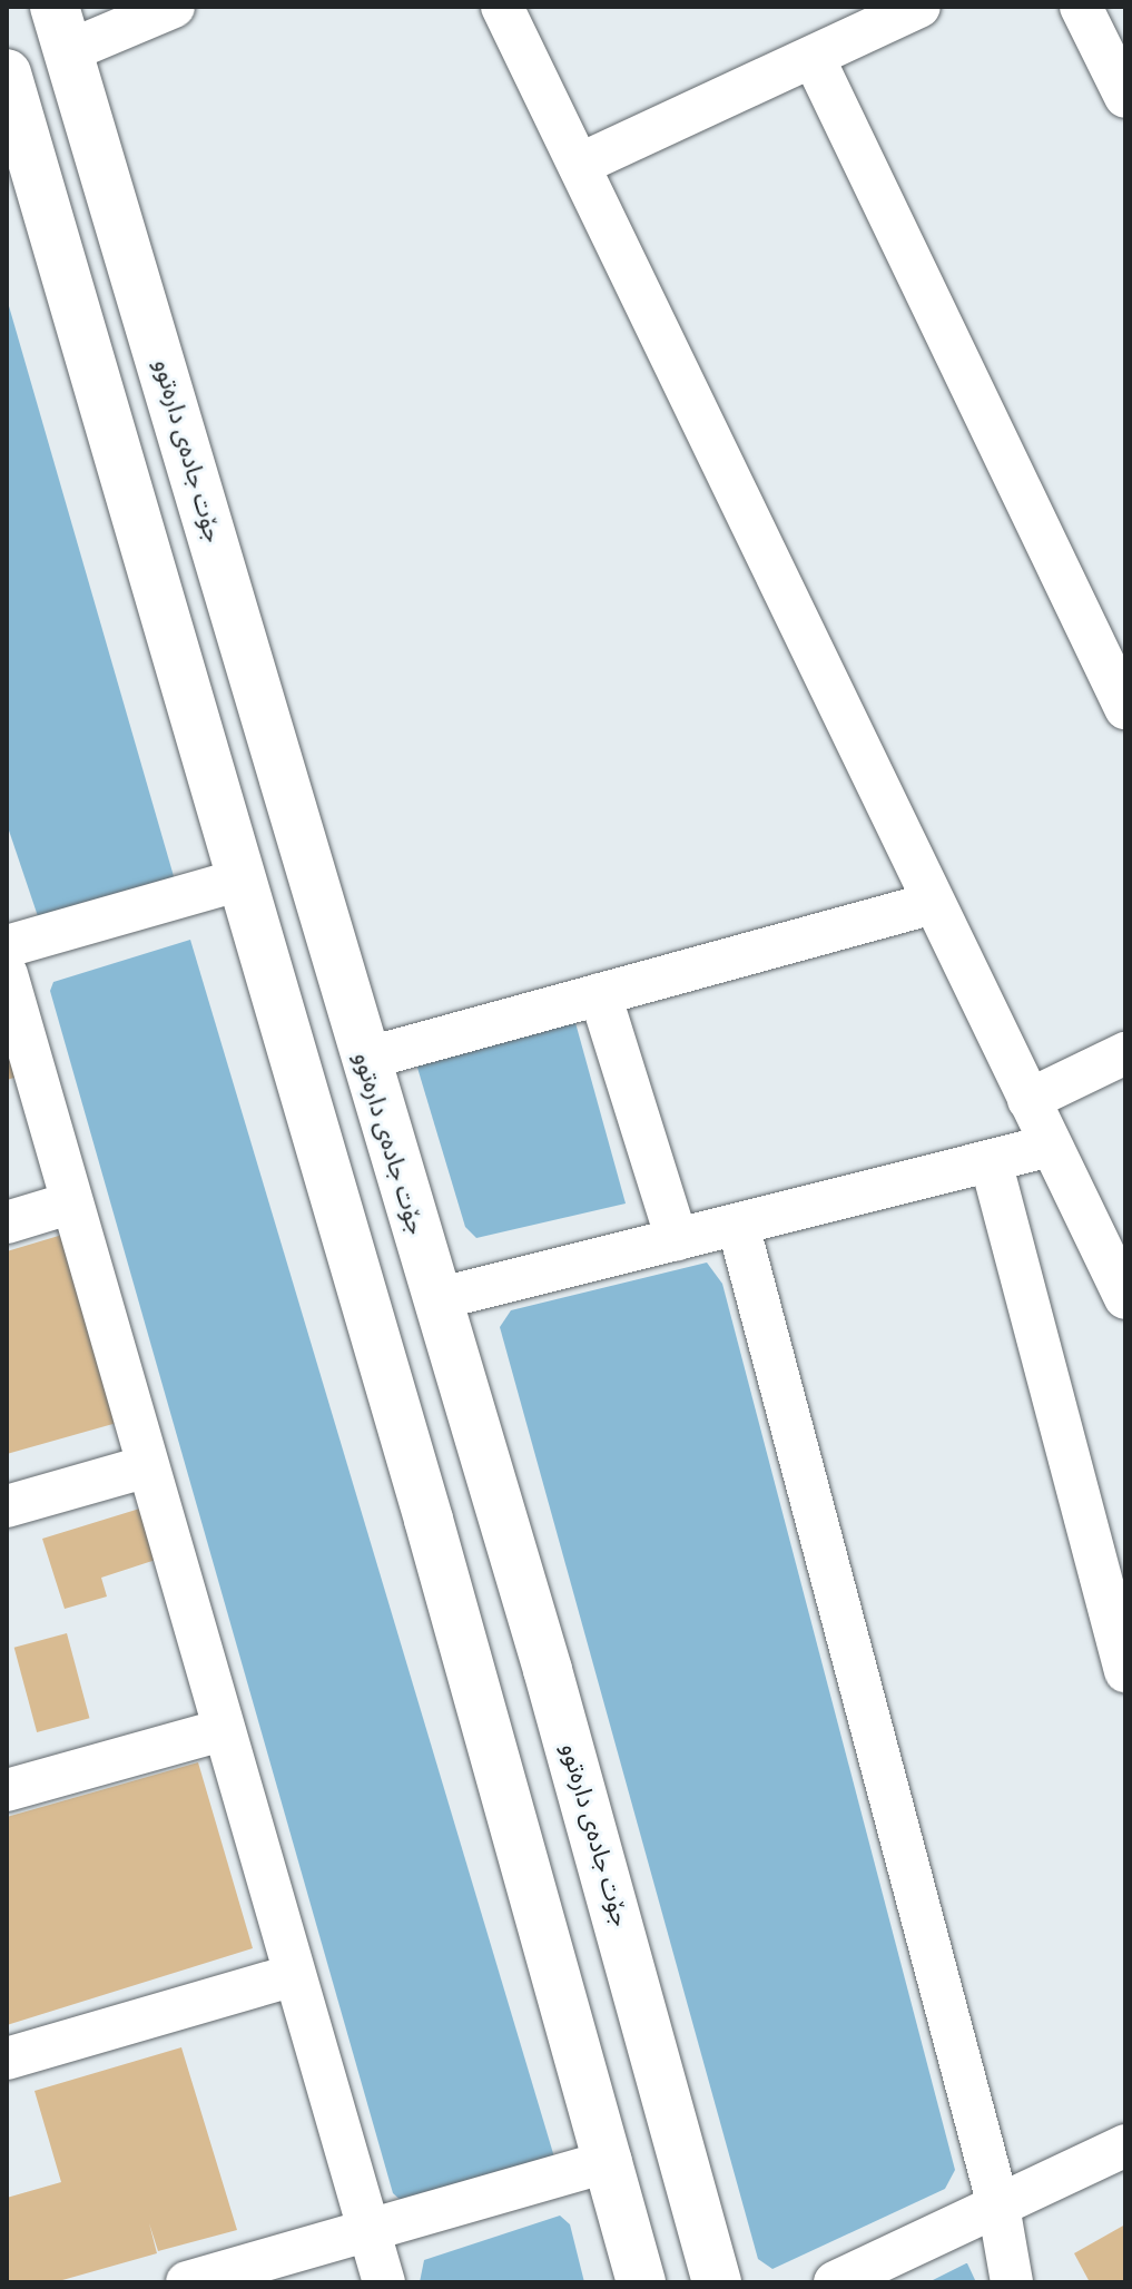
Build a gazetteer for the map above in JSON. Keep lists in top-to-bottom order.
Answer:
{
  "streets": {
    "main road": ["جۆت جادەی دارەتوو"]
  }
}
